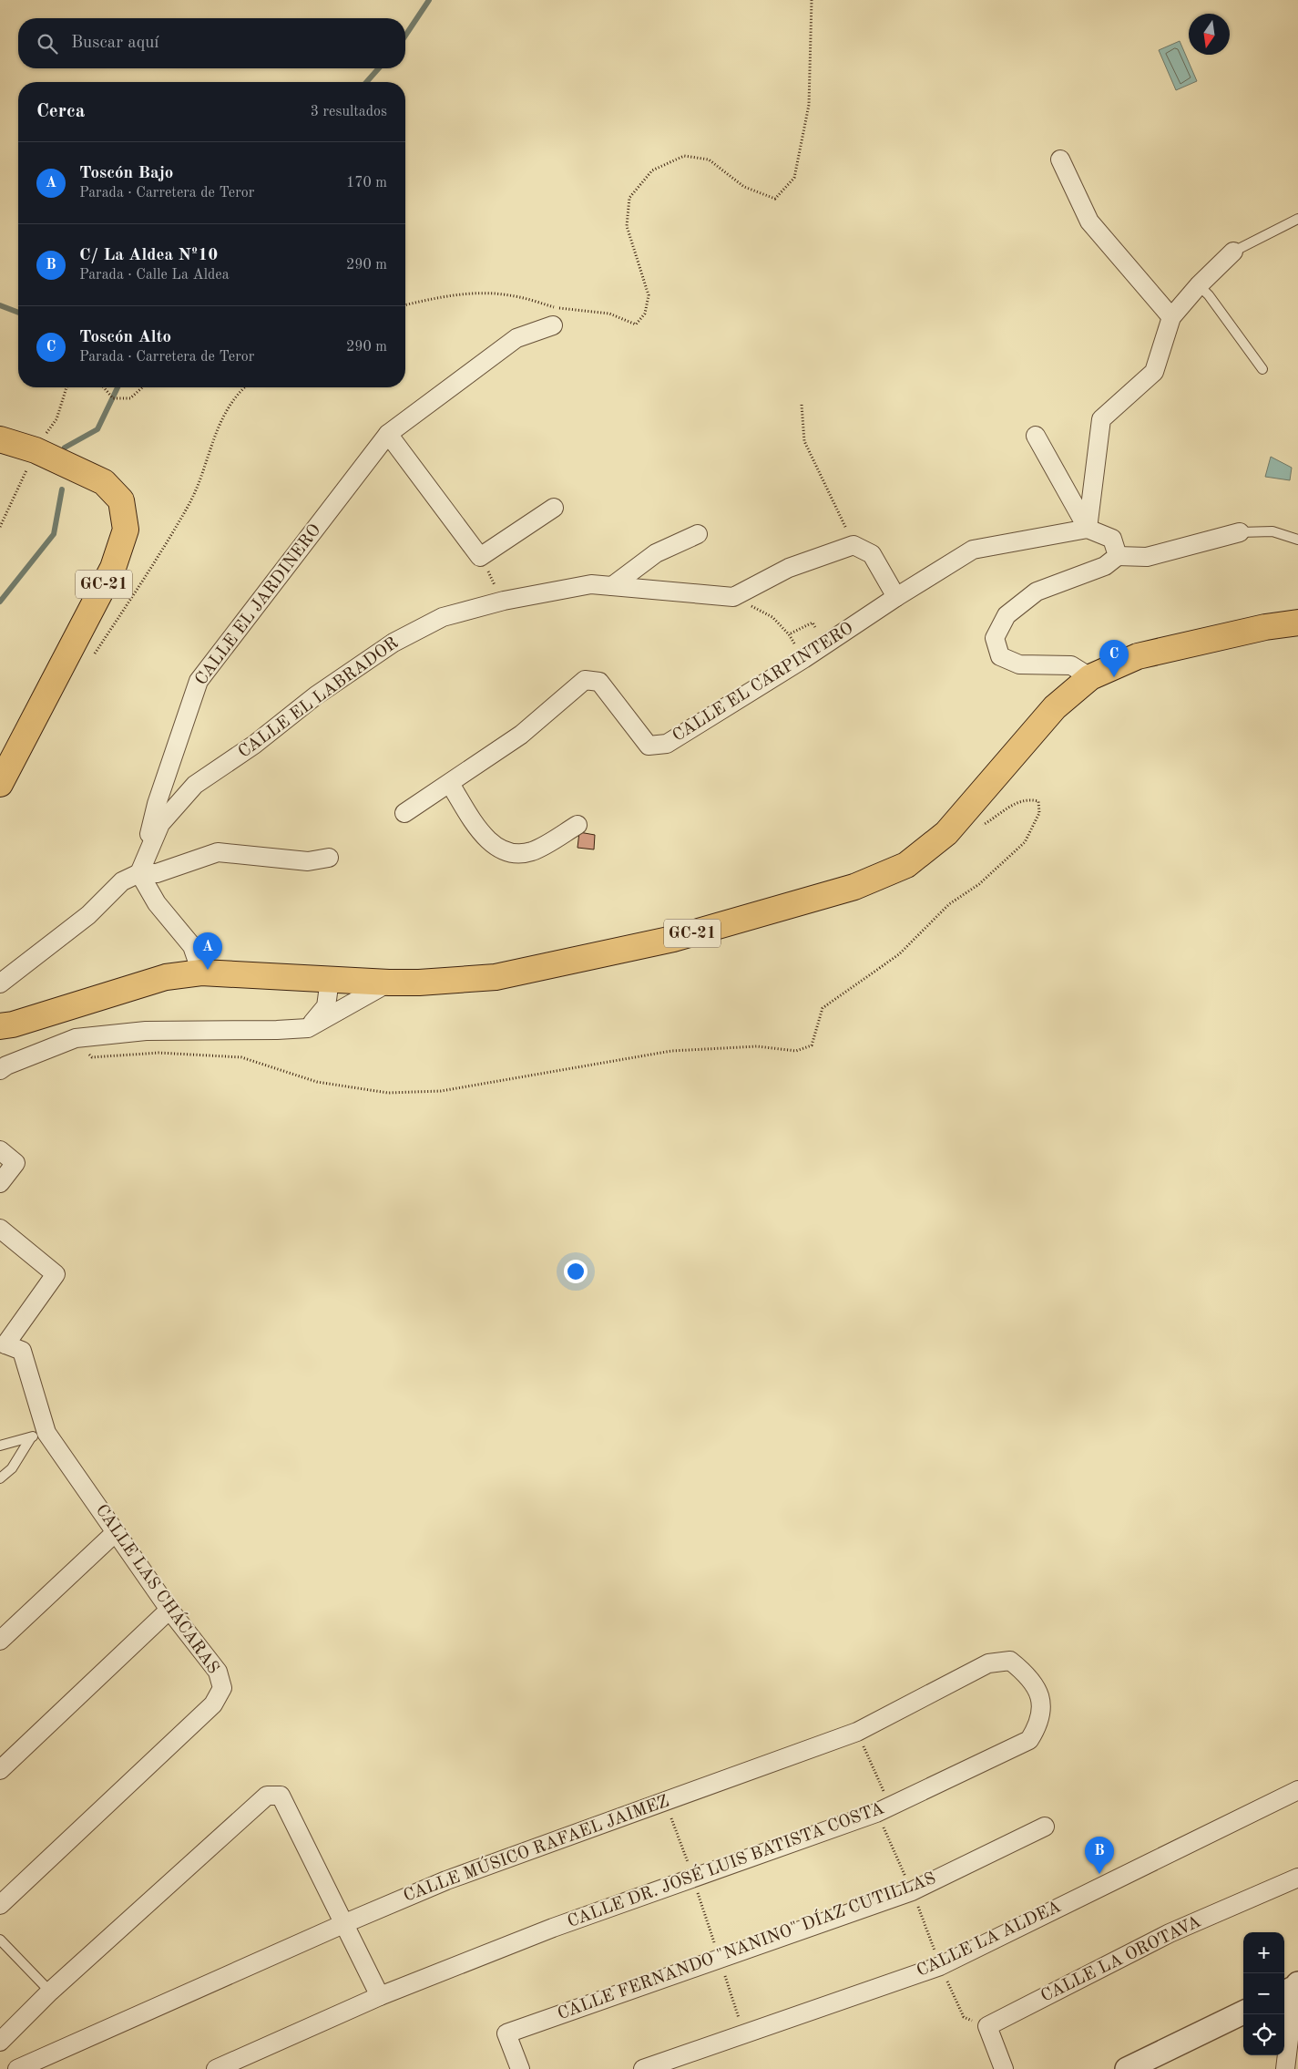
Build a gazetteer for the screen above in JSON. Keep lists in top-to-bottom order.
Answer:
{
  "streets": {
    "main road": ["GC-21"],
    "street": [
      "CALLE EL JARDINERO",
      "CALLE EL CARPINTERO",
      "CALLE EL LABRADOR",
      "CALLE LAS CHÁCARAS",
      "CALLE MÚSICO RAFAEL JAIMEZ",
      "CALLE DR. JOSÉ LUIS BATISTA COSTA",
      "CALLE LA ALDEA",
      "CALLE FERNANDO \"NANINO\" DÍAZ CUTILLAS",
      "CALLE LA OROTAVA"
    ]
  },
  "crossings": [
    ["CALLE EL JARDINERO", "CALLE EL LABRADOR"],
    ["CALLE MÚSICO RAFAEL JAIMEZ", "CALLE DR. JOSÉ LUIS BATISTA COSTA"]
  ],
  "north": "bottom",
  "page": {
    "search": "Buscar aquí",
    "heading": ["Cerca", "3 resultados"],
    "list": [
      {
        "mark": "A",
        "name": "Toscón Bajo",
        "note": "Parada · Carretera de Teror",
        "value": "170 m"
      },
      {
        "mark": "B",
        "name": "C/ La Aldea Nº10",
        "note": "Parada · Calle La Aldea",
        "value": "290 m"
      },
      {
        "mark": "C",
        "name": "Toscón Alto",
        "note": "Parada · Carretera de Teror",
        "value": "290 m"
      }
    ],
    "pins": ["C", "A", "B"],
    "map_buttons": ["+", "−"]
  }
}
